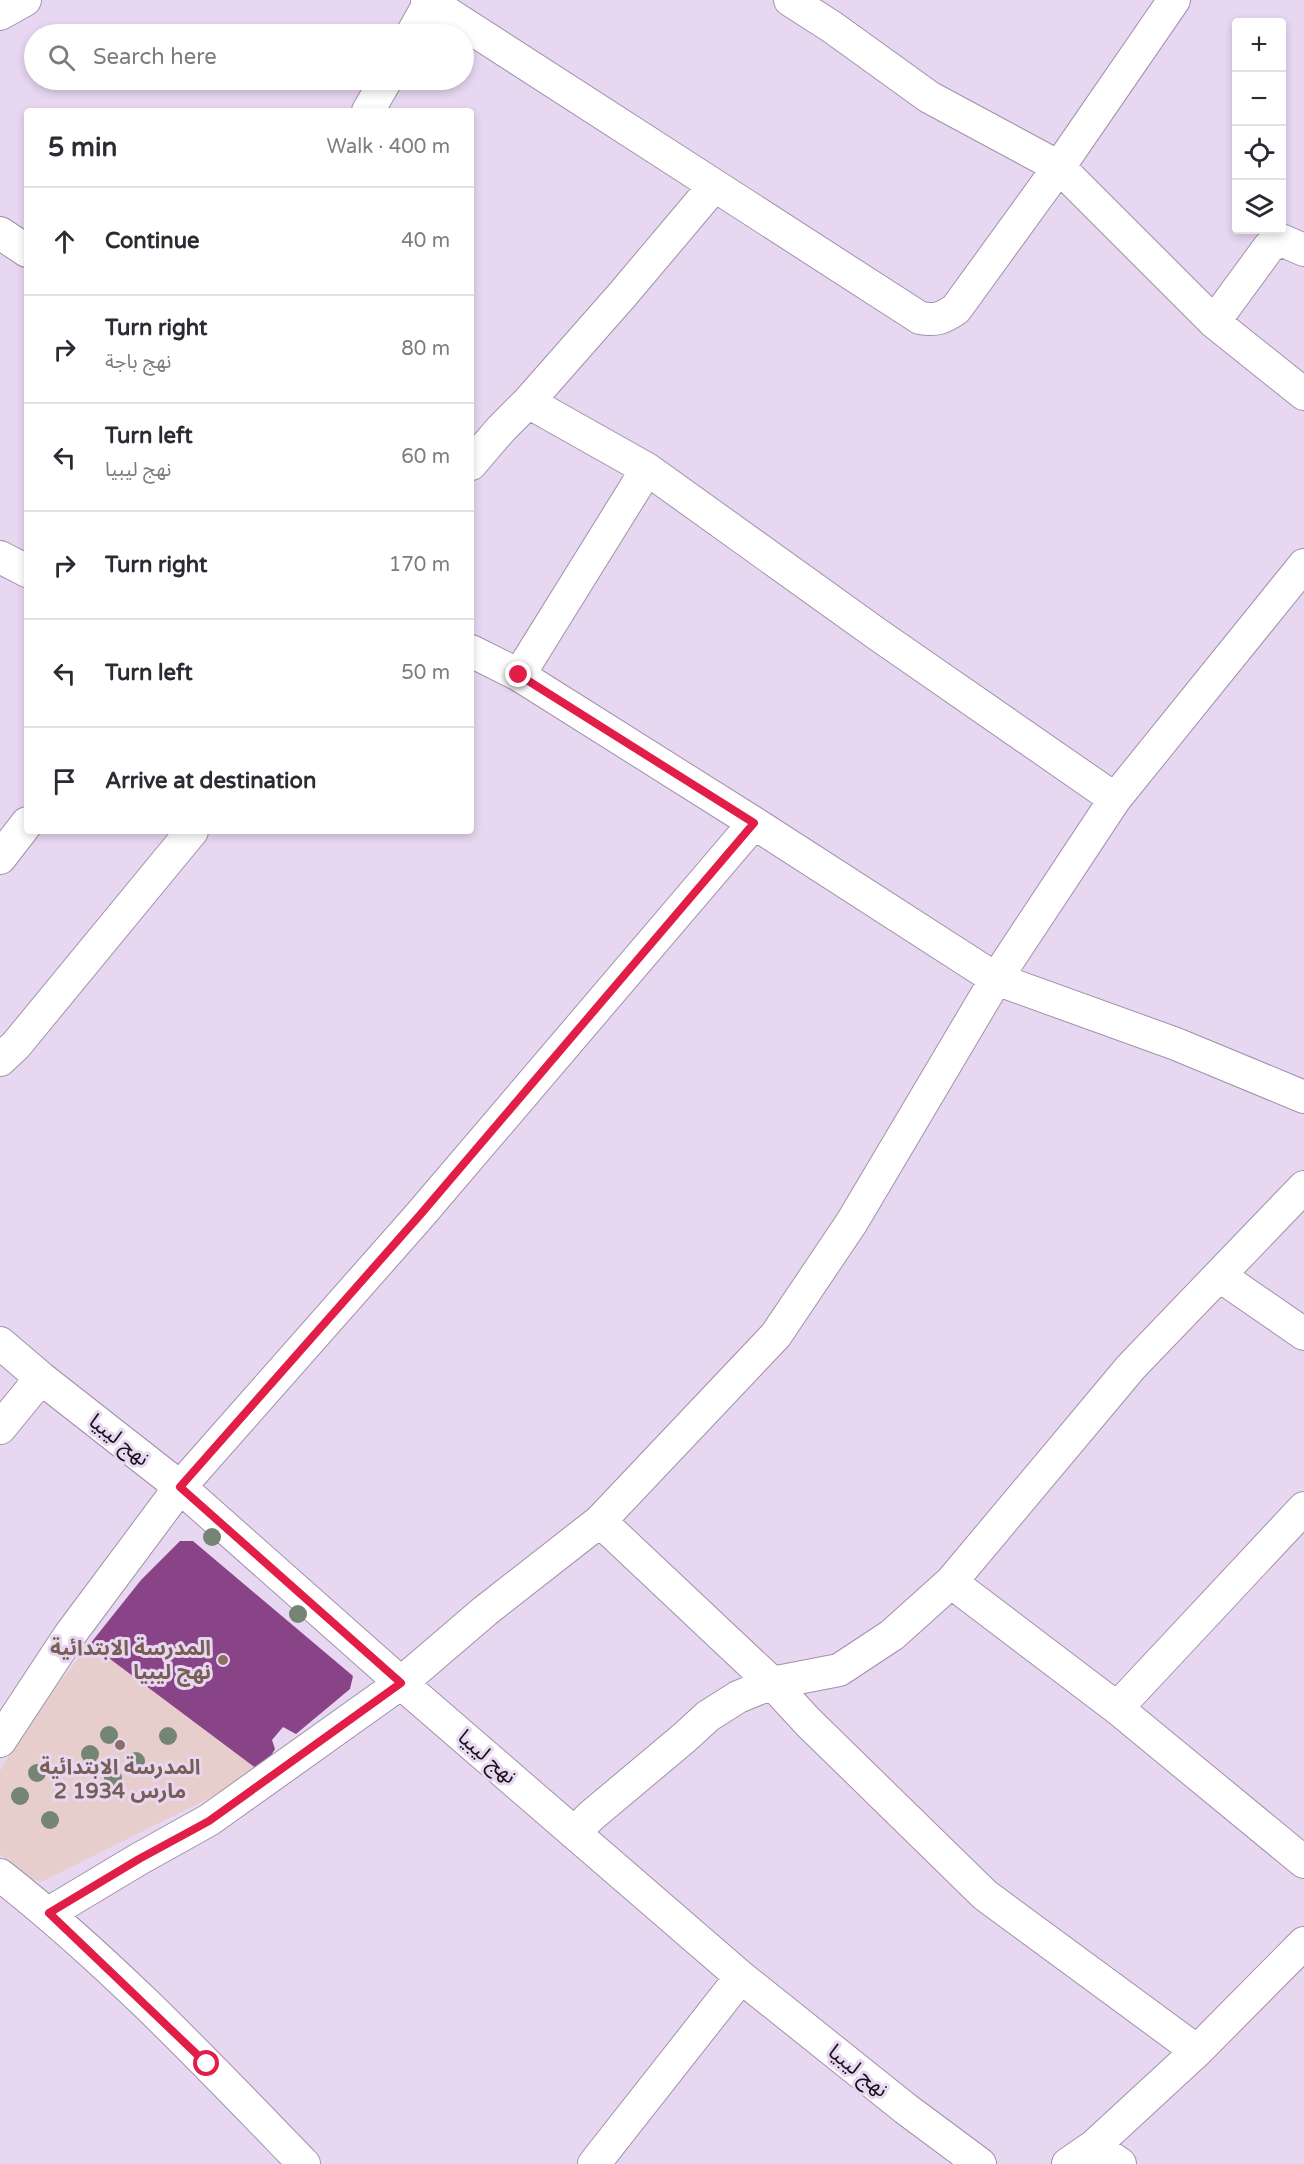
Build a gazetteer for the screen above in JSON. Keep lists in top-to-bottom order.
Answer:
{
  "streets": {
    "street": ["نهج ليبيا"]
  },
  "places": ["المدرسة الابتدائية نهج ليبيا", "المدرسة الابتدائية 2 مارس 1934"],
  "page": {
    "map_buttons": ["+", "−"],
    "search": "Search here",
    "heading": ["5 min", "Walk · 400 m"],
    "list": [
      ["Continue", "40 m"],
      ["Turn right", "نهج باجة", "80 m"],
      ["Turn left", "نهج ليبيا", "60 m"],
      ["Turn right", "170 m"],
      ["Turn left", "50 m"],
      "Arrive at destination"
    ]
  }
}
